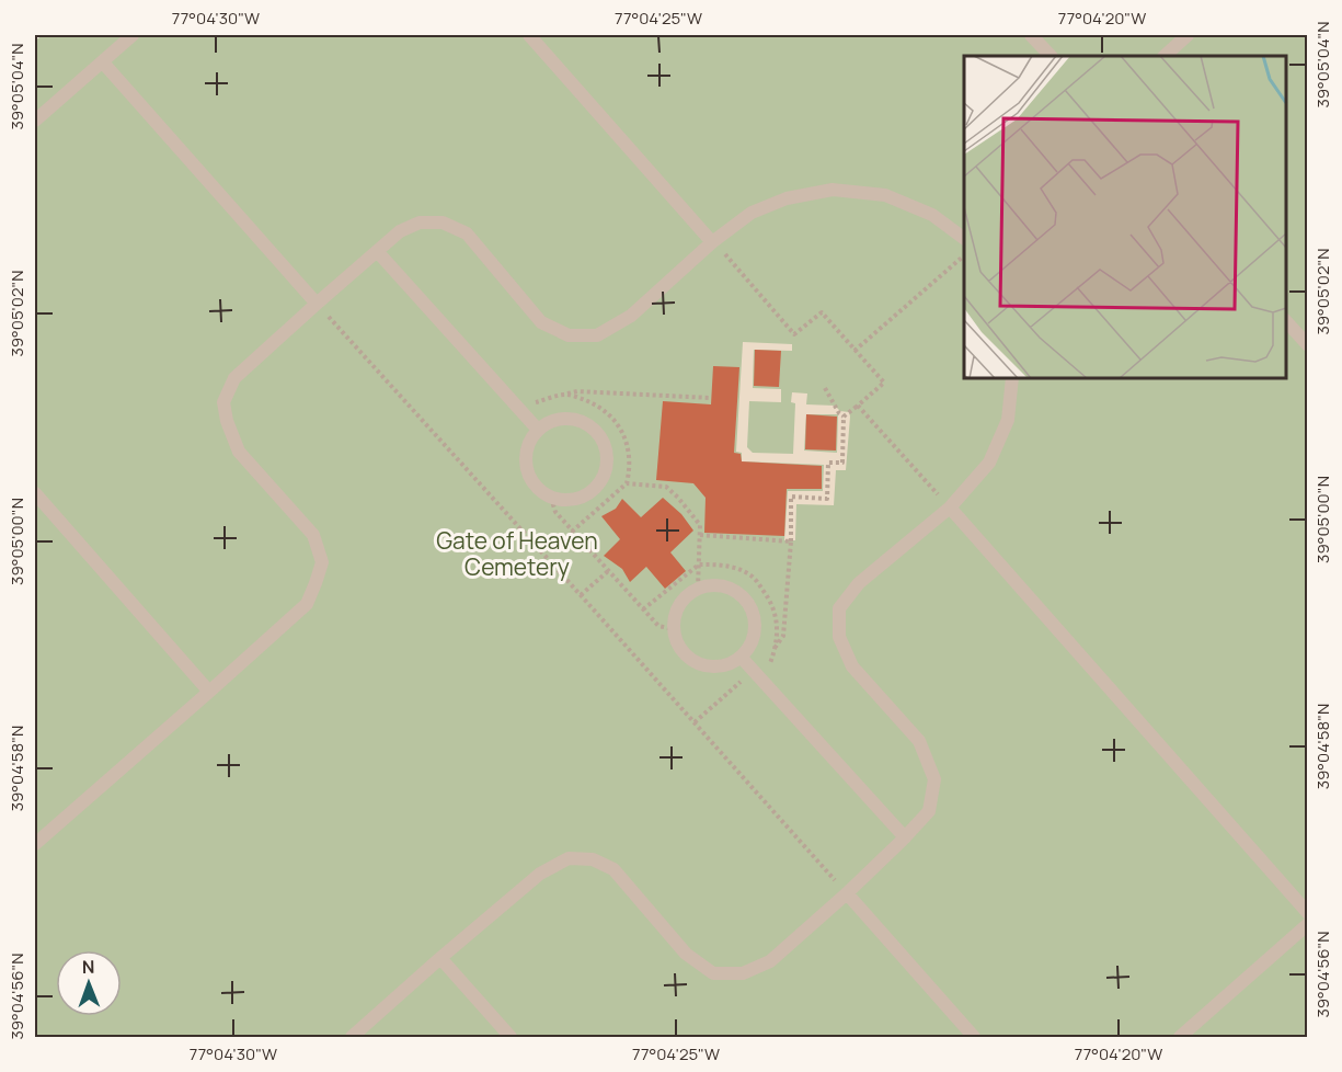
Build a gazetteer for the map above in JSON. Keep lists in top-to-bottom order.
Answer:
{
  "parks": ["Gate of Heaven Cemetery"],
  "north": "top",
  "coordinates": [
    "77°04'30\"W",
    "77°04'25\"W",
    "77°04'20\"W",
    "39°05'04\"N",
    "39°05'02\"N",
    "39°05'00\"N",
    "39°04'58\"N",
    "39°04'56\"N"
  ]
}
